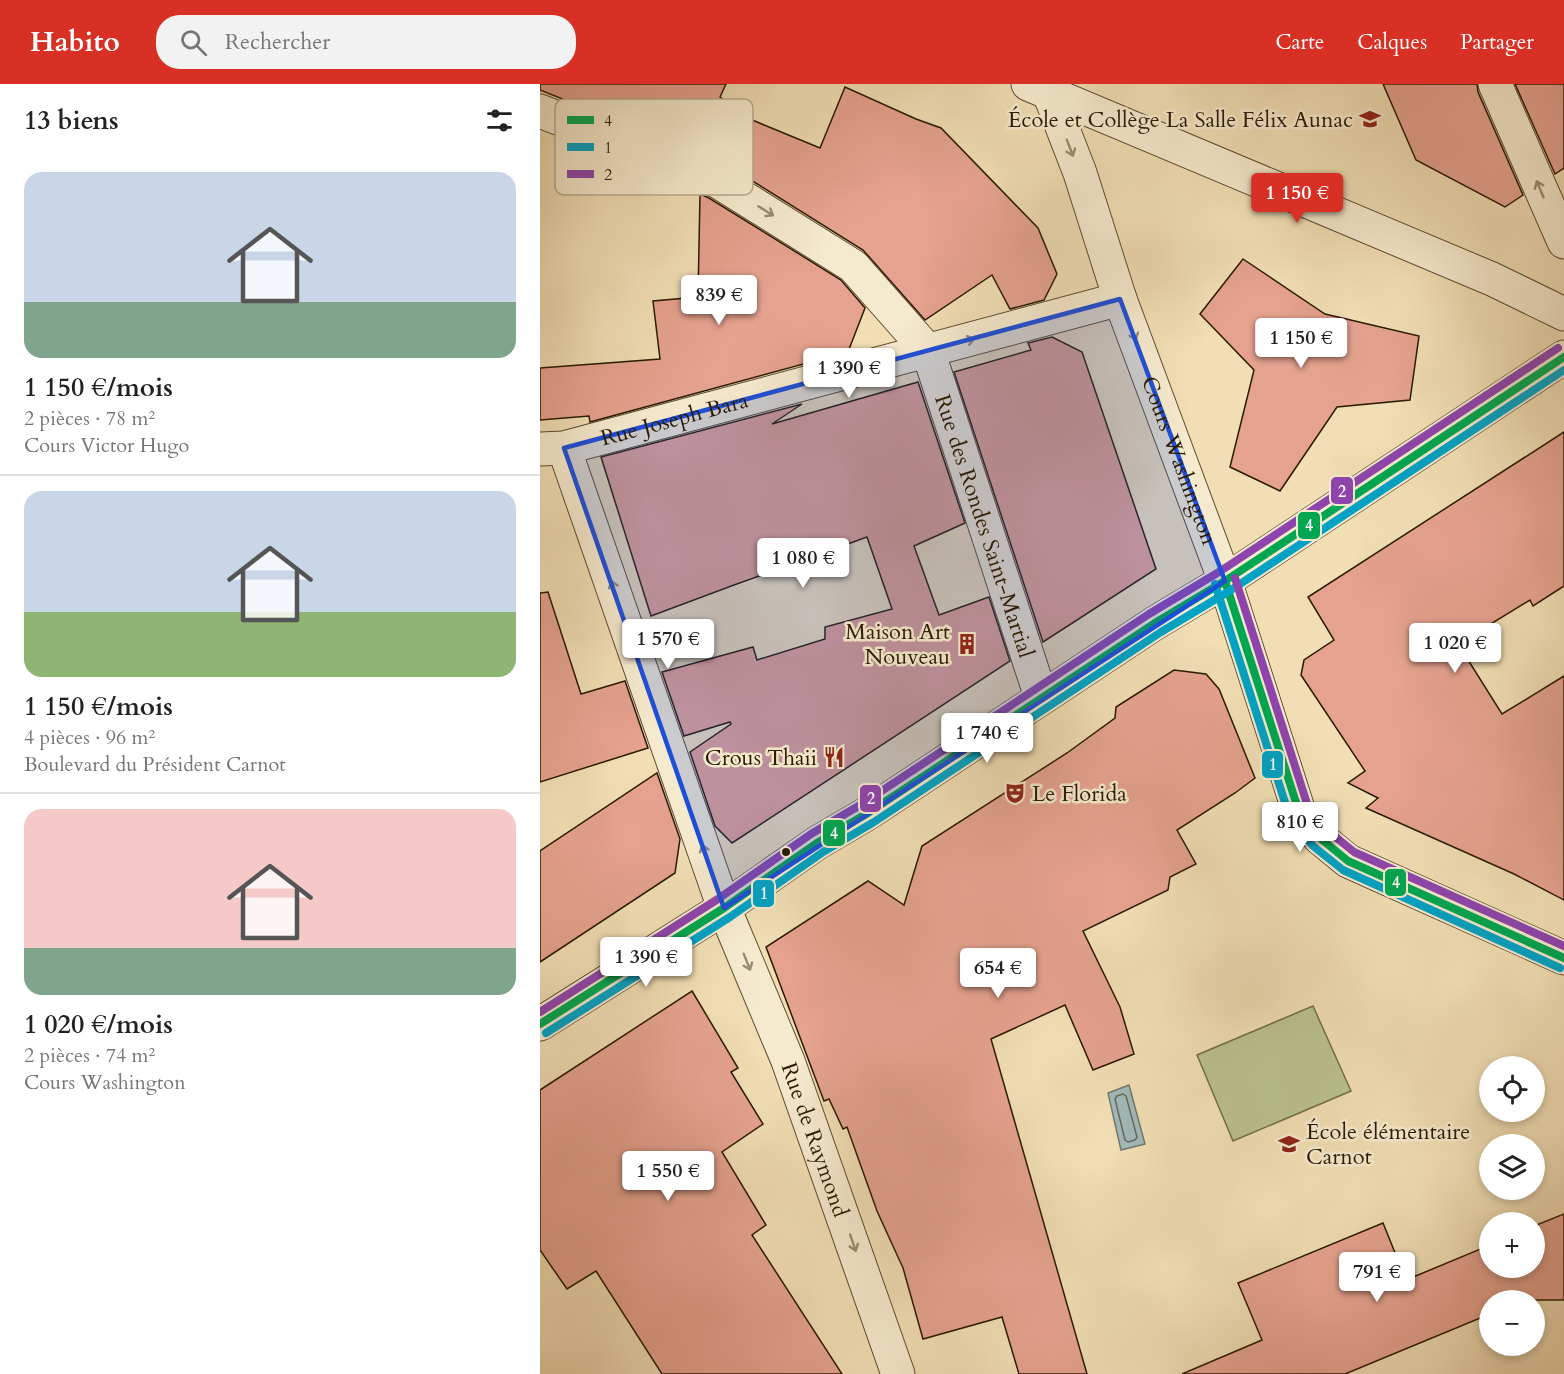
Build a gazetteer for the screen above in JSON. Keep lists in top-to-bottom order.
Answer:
{
  "streets": {
    "street": [
      "Rue Joseph Bara",
      "Cours Washington",
      "Rue des Rondes Saint-Martial",
      "Rue de Raymond"
    ]
  },
  "crossings": [
    ["Rue Joseph Bara", "Cours Washington"],
    ["Rue Joseph Bara", "Rue des Rondes Saint-Martial"],
    ["Rue Joseph Bara", "Rue de Raymond"]
  ],
  "one_way": ["Cours Washington"],
  "places": {
    "school or university": ["École et Collège La Salle Félix Aunac", "École élémentaire Carnot"],
    "building": ["Maison Art Nouveau"],
    "restaurant": ["Crous Thaii"],
    "theatre": ["Le Florida"]
  },
  "lines": ["transit line 2", "transit line 4", "transit line 1"],
  "legend": ["4", "1", "2"],
  "page": {
    "header": "Habito",
    "search": "Rechercher",
    "nav": ["Carte", "Calques", "Partager"],
    "heading": "13 biens",
    "list": [
      {
        "name": "1 150 €/mois",
        "note": "2 pièces · 78 m² · Cours Victor Hugo"
      },
      {
        "name": "1 150 €/mois",
        "note": "4 pièces · 96 m² · Boulevard du Président Carnot"
      },
      {
        "name": "1 020 €/mois",
        "note": "2 pièces · 74 m² · Cours Washington"
      }
    ],
    "price": [
      "1 150 €",
      "839 €",
      "1 150 €",
      "1 390 €",
      "1 080 €",
      "1 570 €",
      "1 020 €",
      "1 740 €",
      "810 €",
      "1 390 €",
      "654 €",
      "1 550 €",
      "791 €"
    ],
    "map_buttons": ["+", "−"]
  }
}
